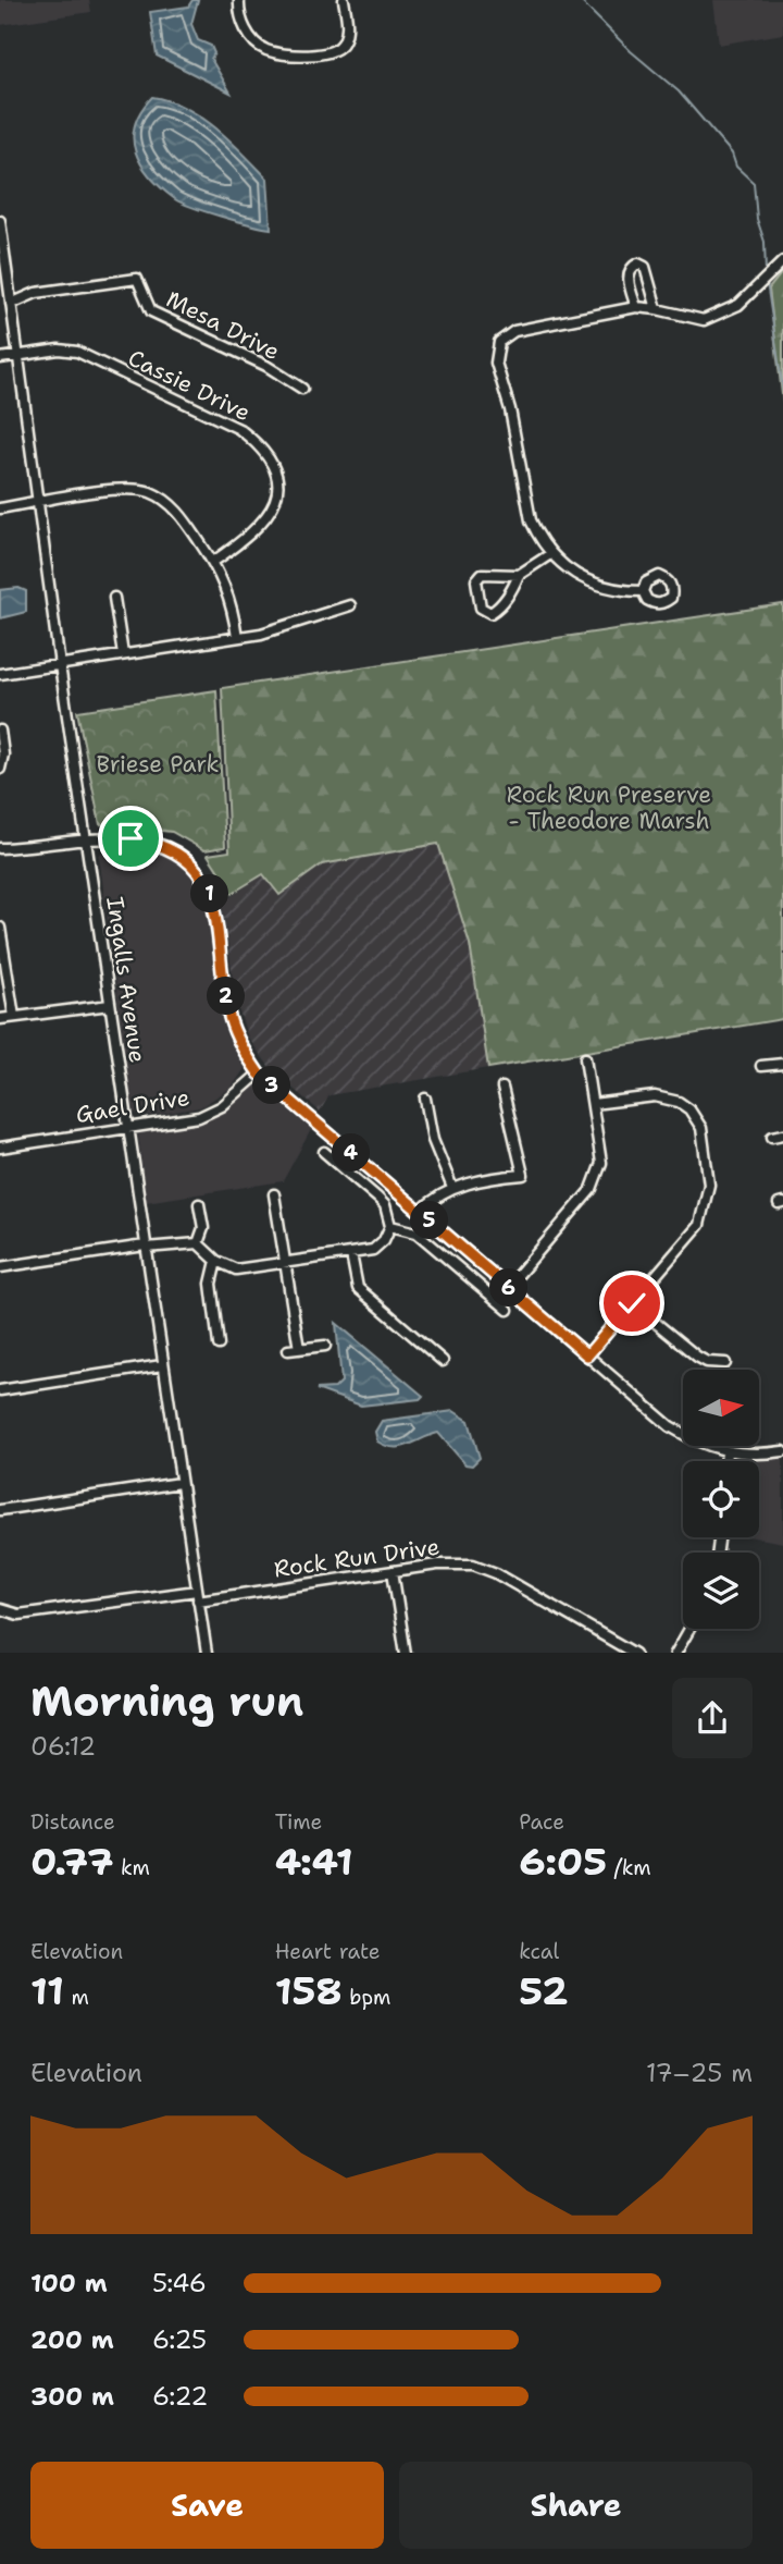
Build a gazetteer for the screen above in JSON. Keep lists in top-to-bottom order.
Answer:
{
  "streets": {
    "street": [
      "Mesa Drive",
      "Cassie Drive",
      "Ingalls Avenue",
      "Gael Drive",
      "Rock Run Drive"
    ]
  },
  "crossings": [
    ["Mesa Drive", "Ingalls Avenue"],
    ["Cassie Drive", "Ingalls Avenue"],
    ["Ingalls Avenue", "Gael Drive"],
    ["Ingalls Avenue", "Rock Run Drive"]
  ],
  "parks": ["Briese Park", "Rock Run Preserve - Theodore Marsh"],
  "north": "right",
  "page": {
    "pins": [
      "1",
      "2",
      "3",
      "4",
      "5",
      "6"
    ],
    "heading": ["Morning run", "06:12"],
    "stats": [
      ["Distance", "0.77 km"],
      ["Time", "4:41"],
      ["Pace", "6:05 /km"],
      ["Elevation", "11 m"],
      ["Heart rate", "158 bpm"],
      ["kcal", "52"]
    ],
    "chart": ["Elevation", "17–25 m"],
    "list": [
      {
        "name": "100 m",
        "note": "5:46"
      },
      {
        "name": "200 m",
        "note": "6:25"
      },
      {
        "name": "300 m",
        "note": "6:22"
      }
    ],
    "buttons": ["Save", "Share"]
  }
}
